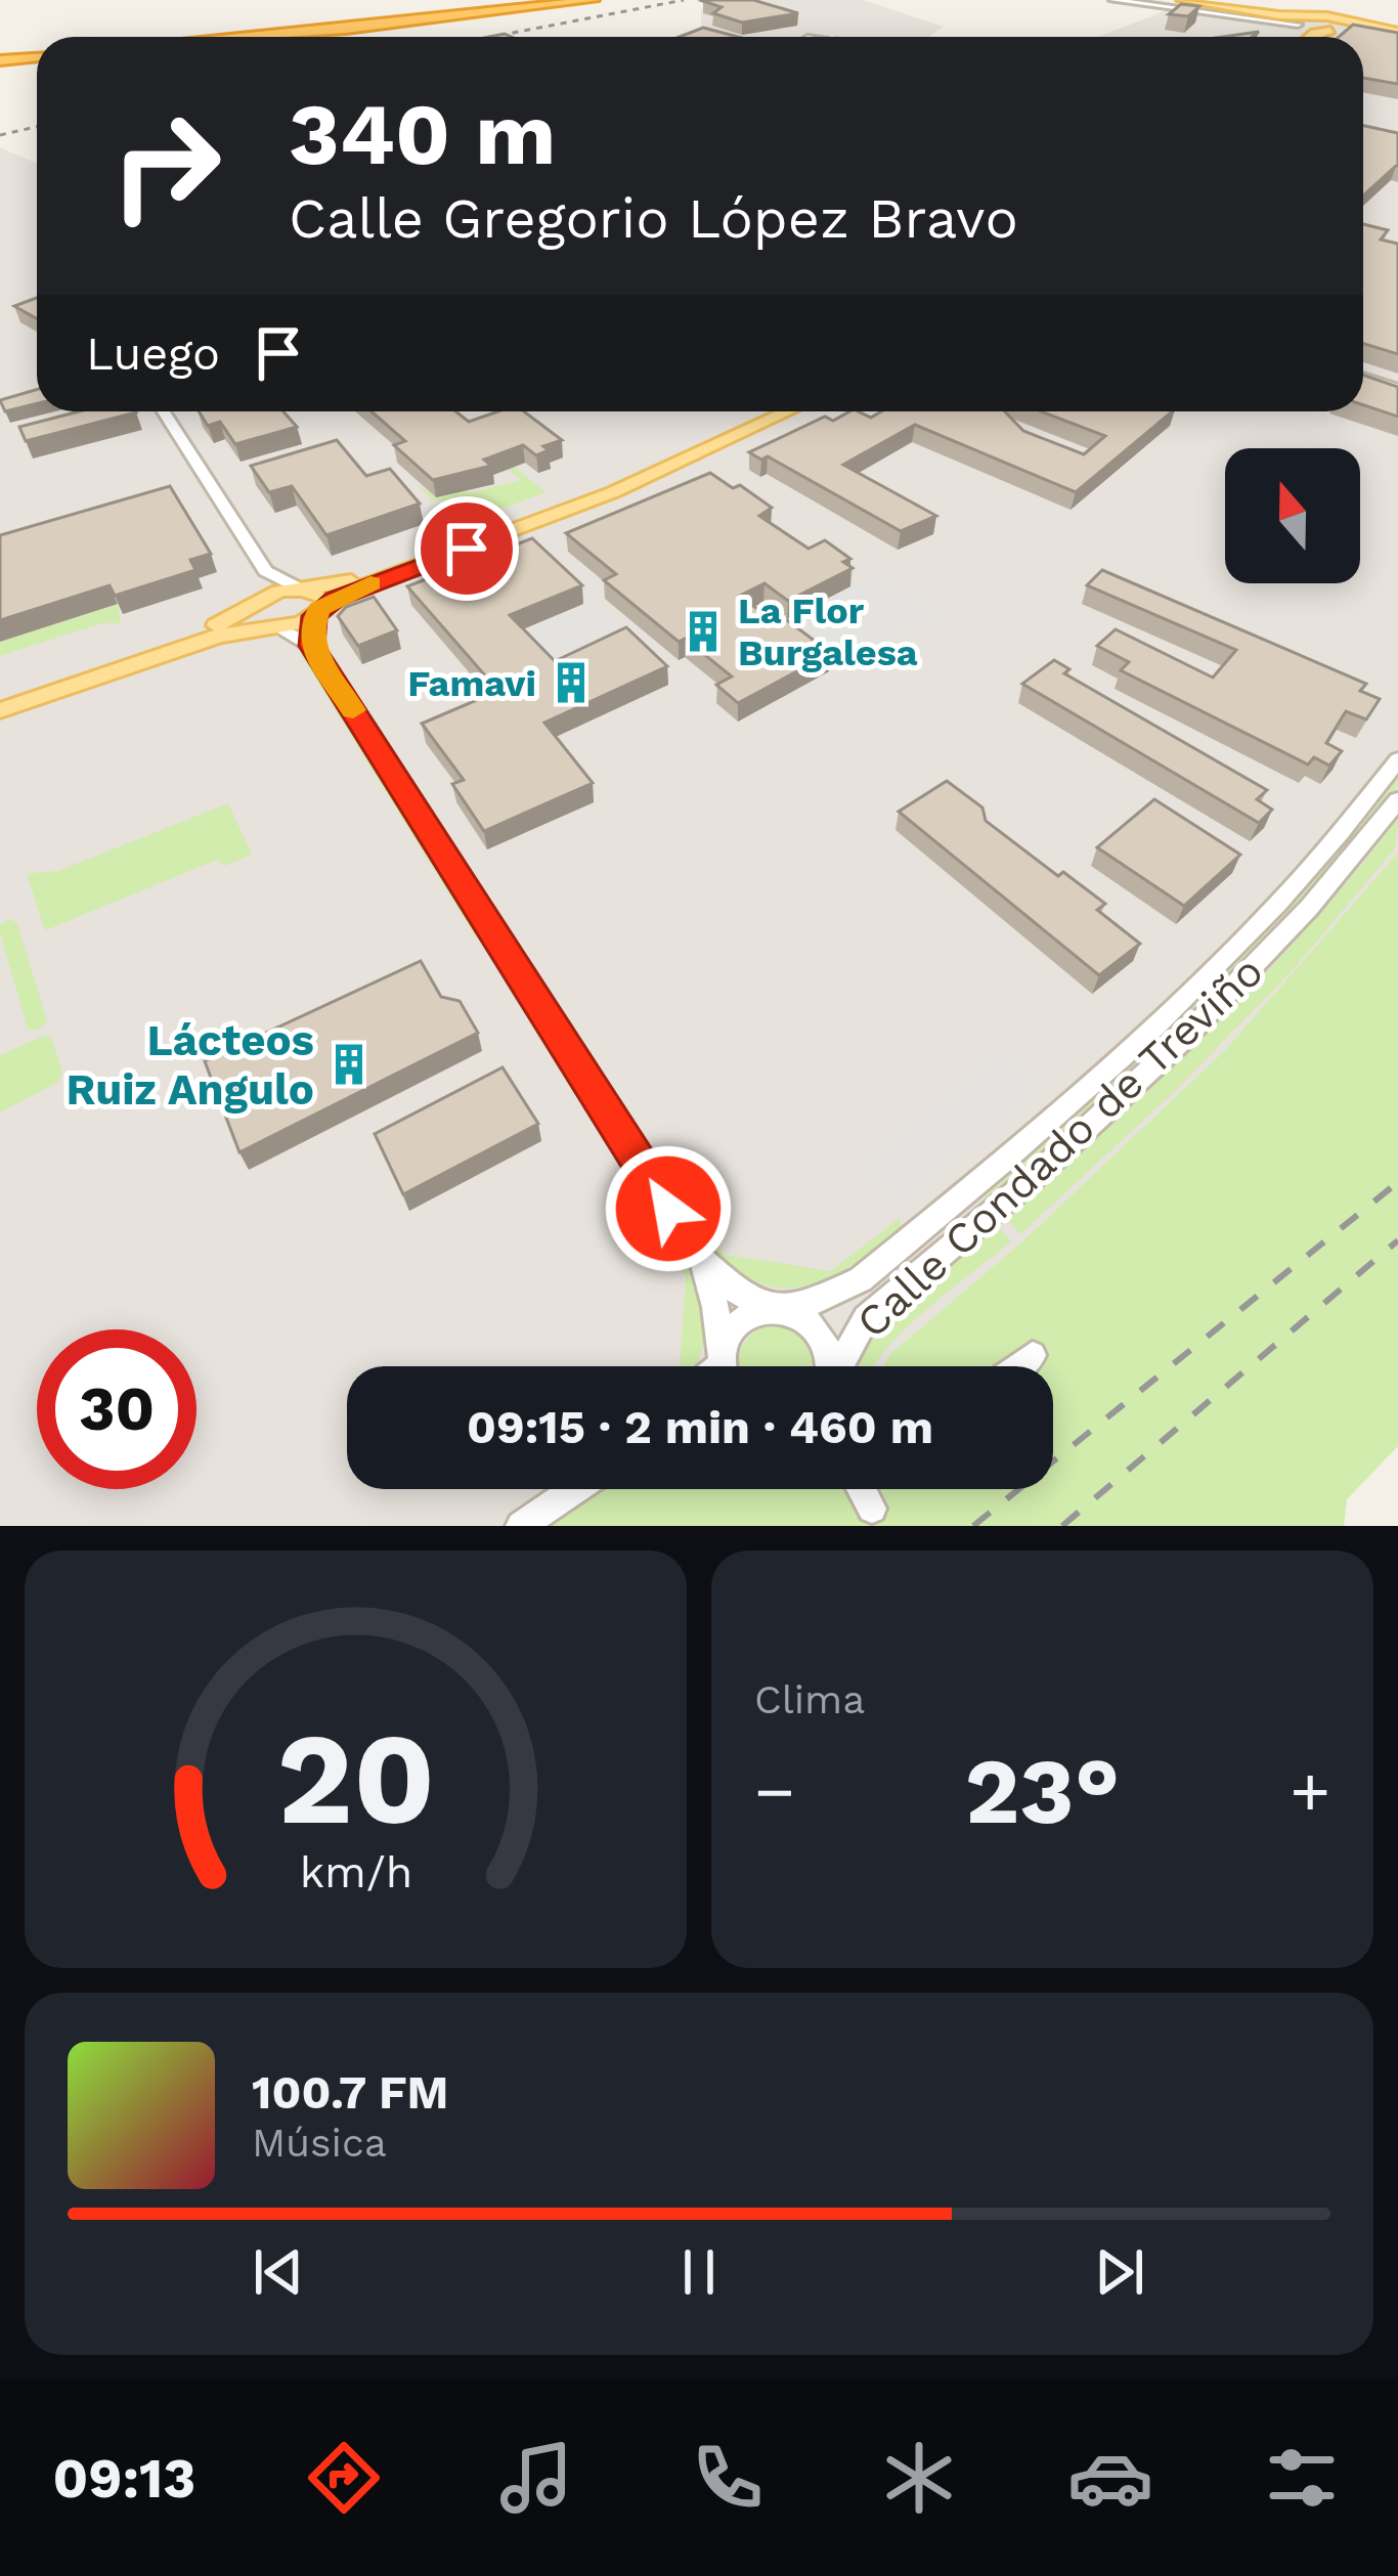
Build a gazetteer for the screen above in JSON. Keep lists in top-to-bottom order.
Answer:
{
  "streets": {
    "street": ["Calle Condado de Treviño"]
  },
  "places": {
    "building": ["La Flor Burgalesa", "Famavi", "Lácteos Ruiz Angulo"]
  },
  "north": "top",
  "page": {
    "turn": ["340 m", "Calle Gregorio López Bravo"],
    "then": "Luego",
    "limit": "30",
    "trip": "09:15 · 2 min · 460 m",
    "tile": "Clima",
    "heat": ["−", "23°", "+"],
    "song": ["100.7 FM", "Música"],
    "tabs": "09:13",
    "gauge": ["20", "km/h"]
  }
}
